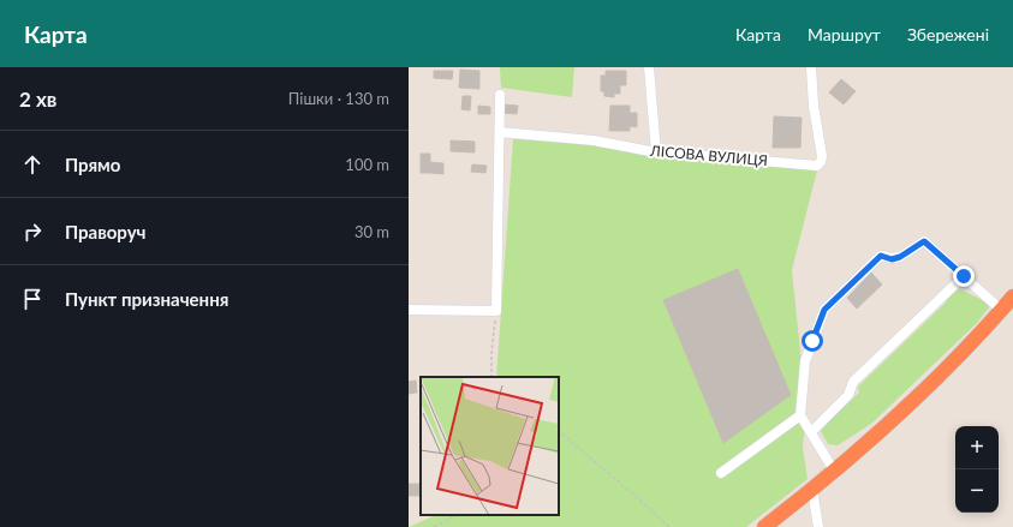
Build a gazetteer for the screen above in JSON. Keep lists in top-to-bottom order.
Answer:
{
  "streets": {
    "street": ["ЛІСОВА ВУЛИЦЯ"]
  },
  "page": {
    "header": "Карта",
    "nav": ["Карта", "Маршрут", "Збережені"],
    "heading": ["2 хв", "Пішки · 130 m"],
    "list": [
      ["Прямо", "100 m"],
      ["Праворуч", "30 m"],
      "Пункт призначення"
    ],
    "map_buttons": ["+", "−"]
  }
}
